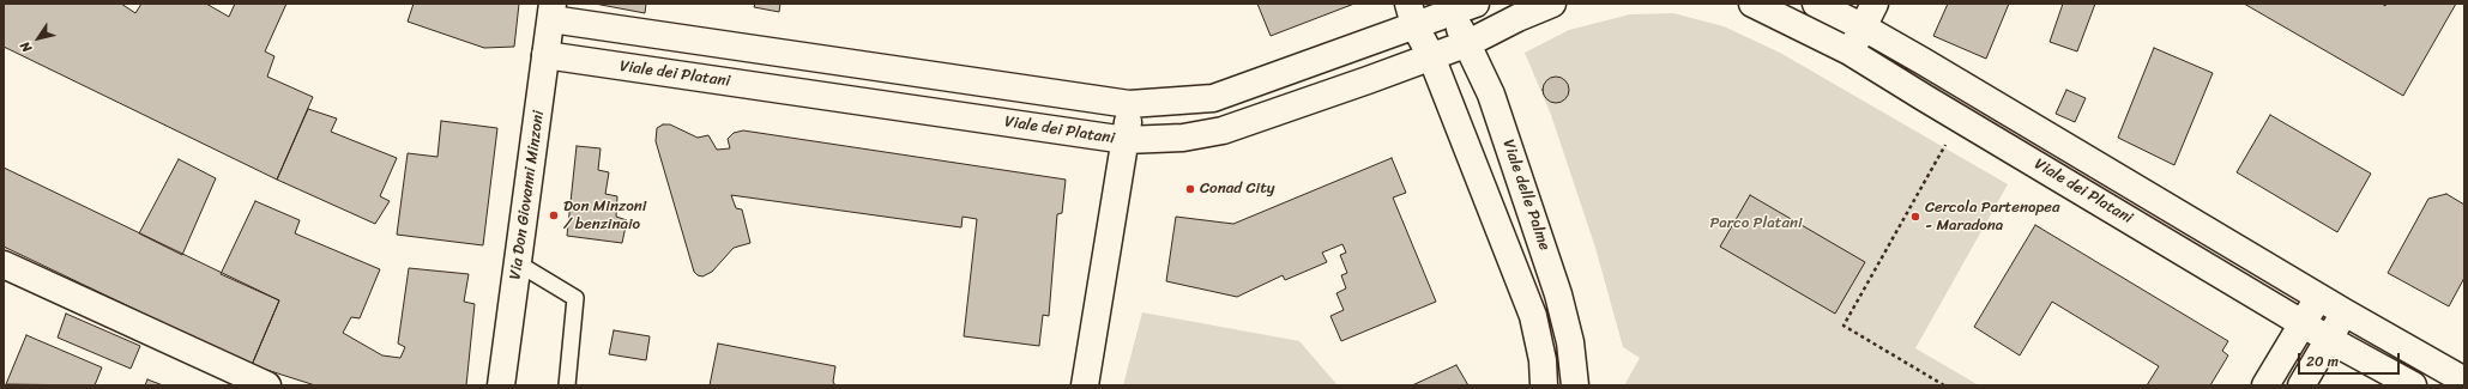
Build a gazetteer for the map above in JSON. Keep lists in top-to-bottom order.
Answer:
{
  "streets": {
    "street": ["Viale dei Platani", "Via Don Giovanni Minzoni", "Viale delle Palme"]
  },
  "crossings": [
    ["Viale dei Platani", "Via Don Giovanni Minzoni"],
    ["Viale dei Platani", "Viale delle Palme"]
  ],
  "parks": ["Parco Platani"],
  "places": ["Conad City", "Don Minzoni / benzinaio", "Cercola Partenopea - Maradona"],
  "scale_bar": "20 m",
  "north": "bottom left"
}
